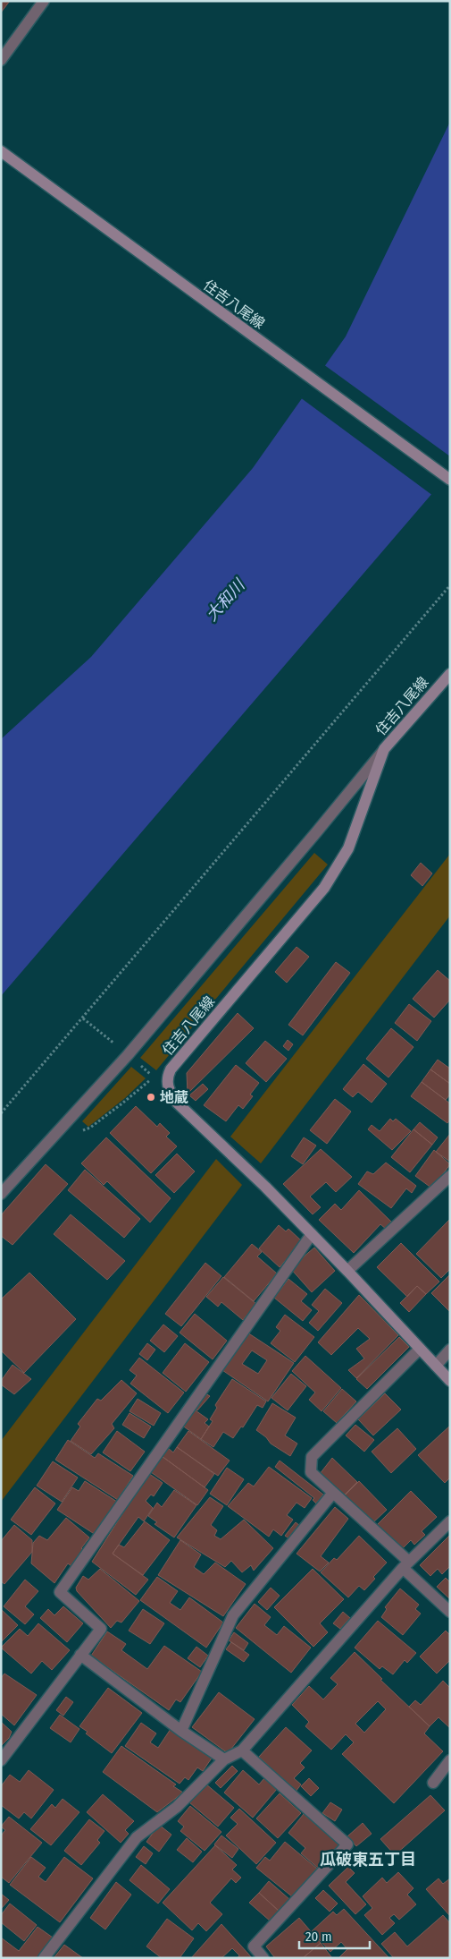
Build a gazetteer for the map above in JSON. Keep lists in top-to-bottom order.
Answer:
{
  "streets": {
    "main road": ["住吉八尾線"]
  },
  "districts": ["瓜破東五丁目"],
  "water": ["大和川"],
  "places": ["地蔵"],
  "scale_bar": "20 m"
}
